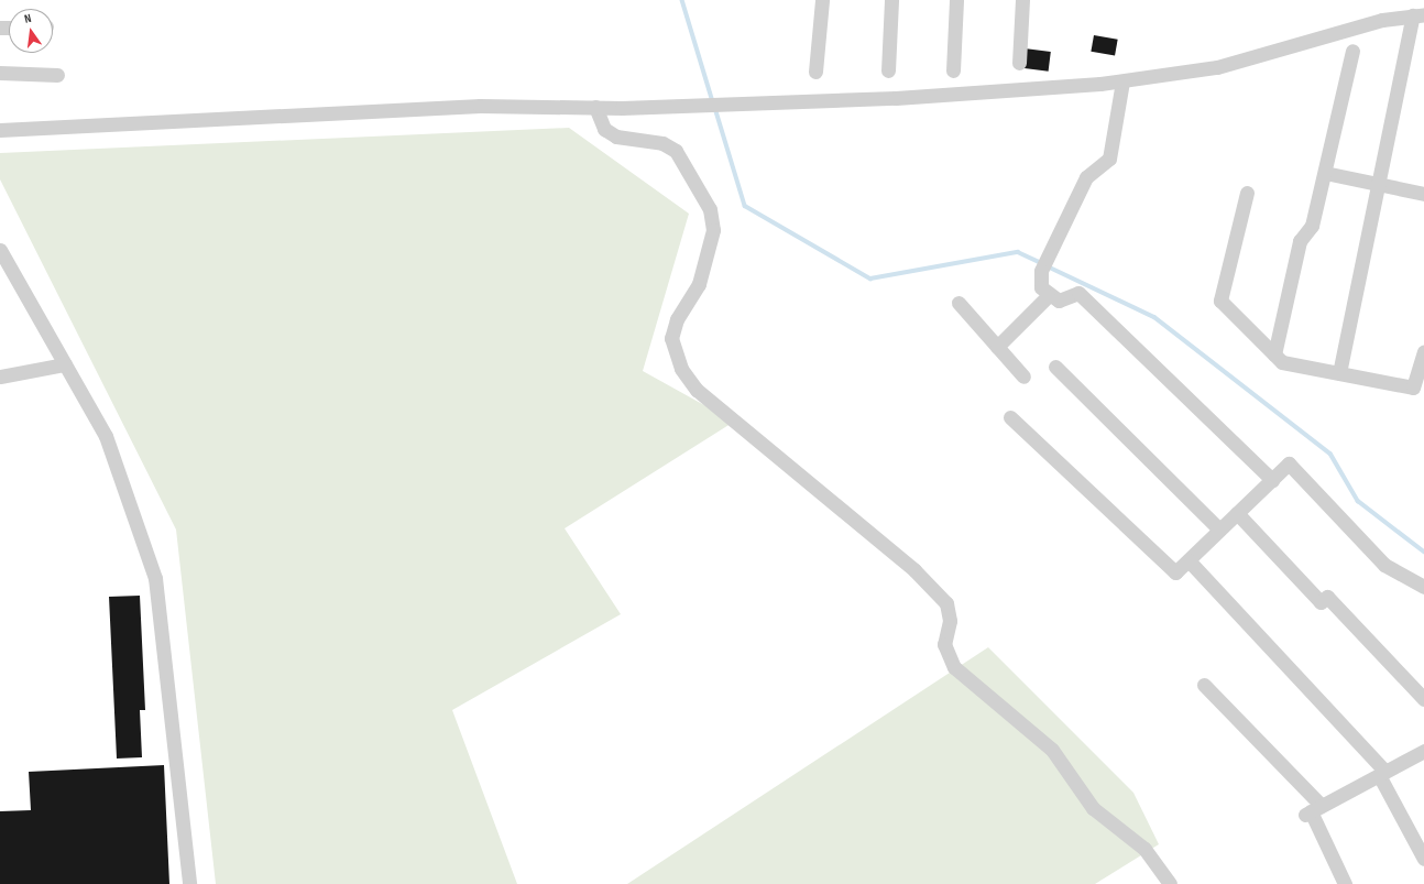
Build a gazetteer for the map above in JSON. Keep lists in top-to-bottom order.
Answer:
{
  "north": "top"
}
